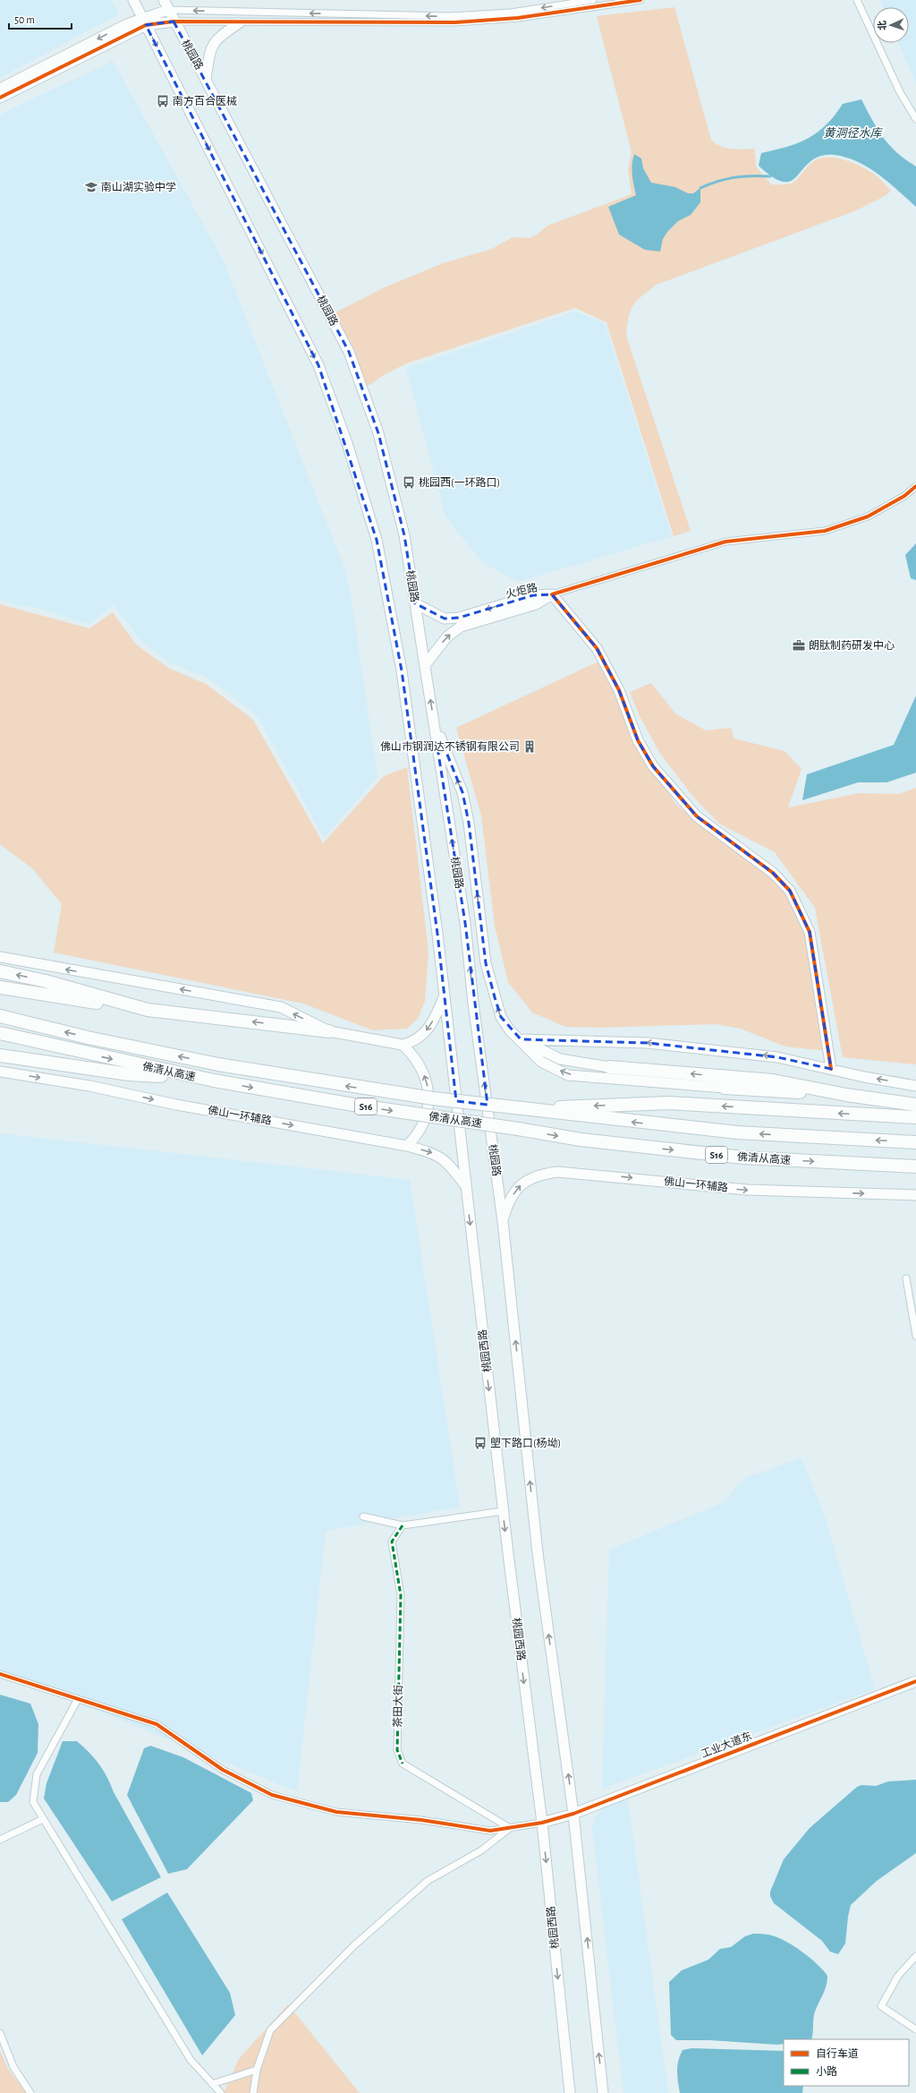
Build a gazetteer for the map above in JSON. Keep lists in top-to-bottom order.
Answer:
{
  "streets": {
    "highway": ["佛清从高速", "S16"],
    "main road": [
      "桃园路",
      "火炬路",
      "佛山一环辅路",
      "桃园西路",
      "工业大道东"
    ],
    "street": ["茶田大街"]
  },
  "crossings": [
    ["桃园路", "火炬路"],
    ["桃园路", "佛山一环辅路"],
    ["佛山一环辅路", "桃园西路"],
    ["桃园西路", "工业大道东"]
  ],
  "one_way": ["佛山一环辅路"],
  "water": ["黄洞径水库"],
  "places": {
    "bus stop": ["南方百合医械", "桃园西(一环路口)", "塱下路口(杨坳)"],
    "school or university": ["南山湖实验中学"],
    "office": ["朗肽制药研发中心"],
    "building": ["佛山市钢润达不锈钢有限公司"]
  },
  "legend": ["自行车道", "小路"],
  "scale_bar": "50 m",
  "north": "left"
}
